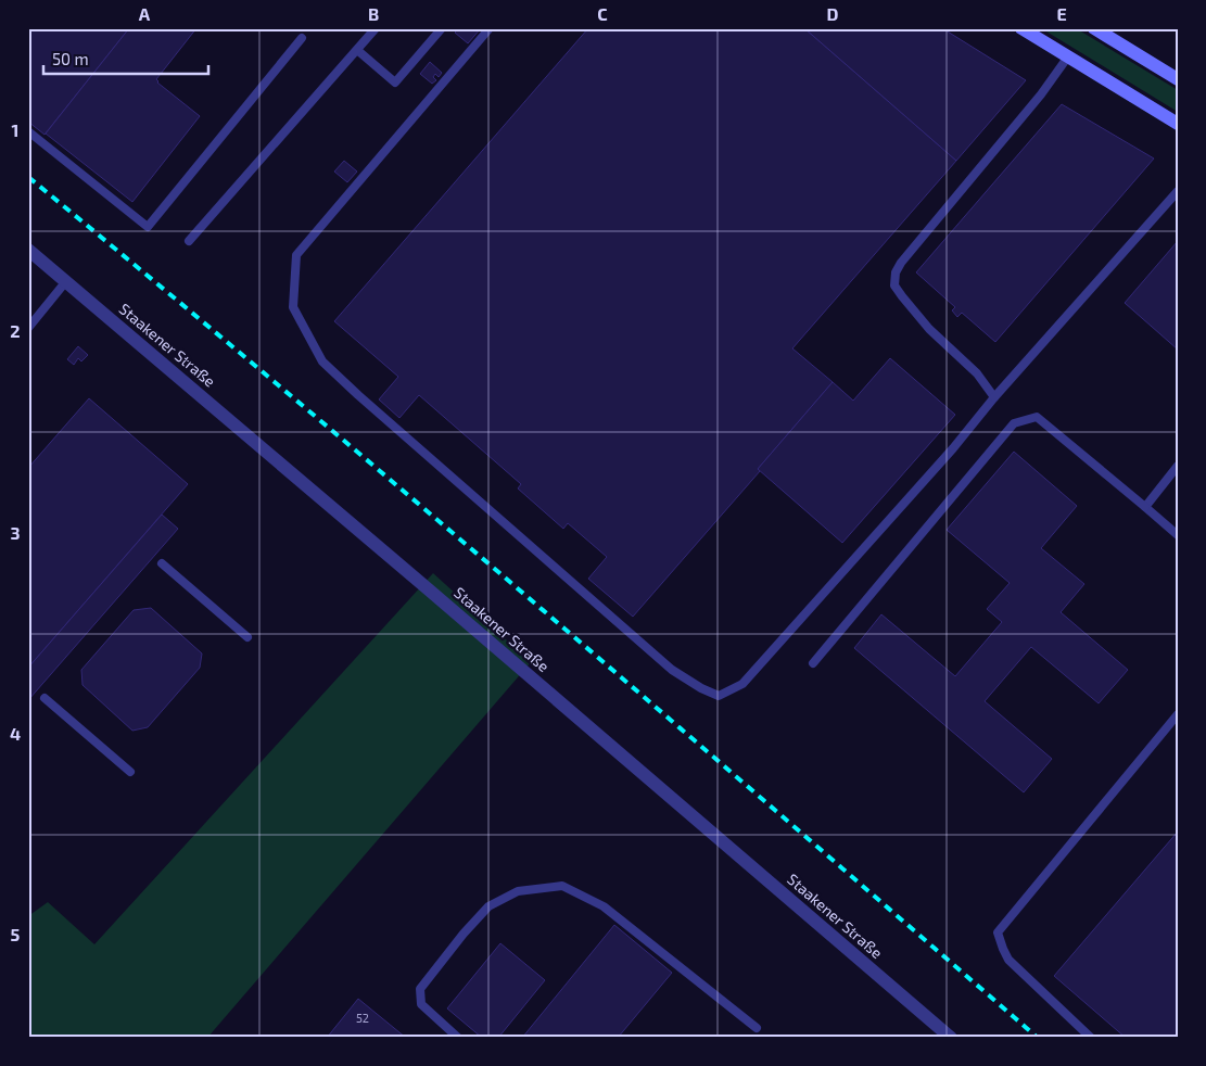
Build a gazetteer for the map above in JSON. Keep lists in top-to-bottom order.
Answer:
{
  "streets": {
    "street": ["Staakener Straße"]
  },
  "house_numbers": ["52"],
  "scale_bar": "50 m",
  "grid": {
    "columns": [
      "A",
      "B",
      "C",
      "D",
      "E"
    ],
    "rows": [
      "1",
      "2",
      "3",
      "4",
      "5"
    ]
  }
}
